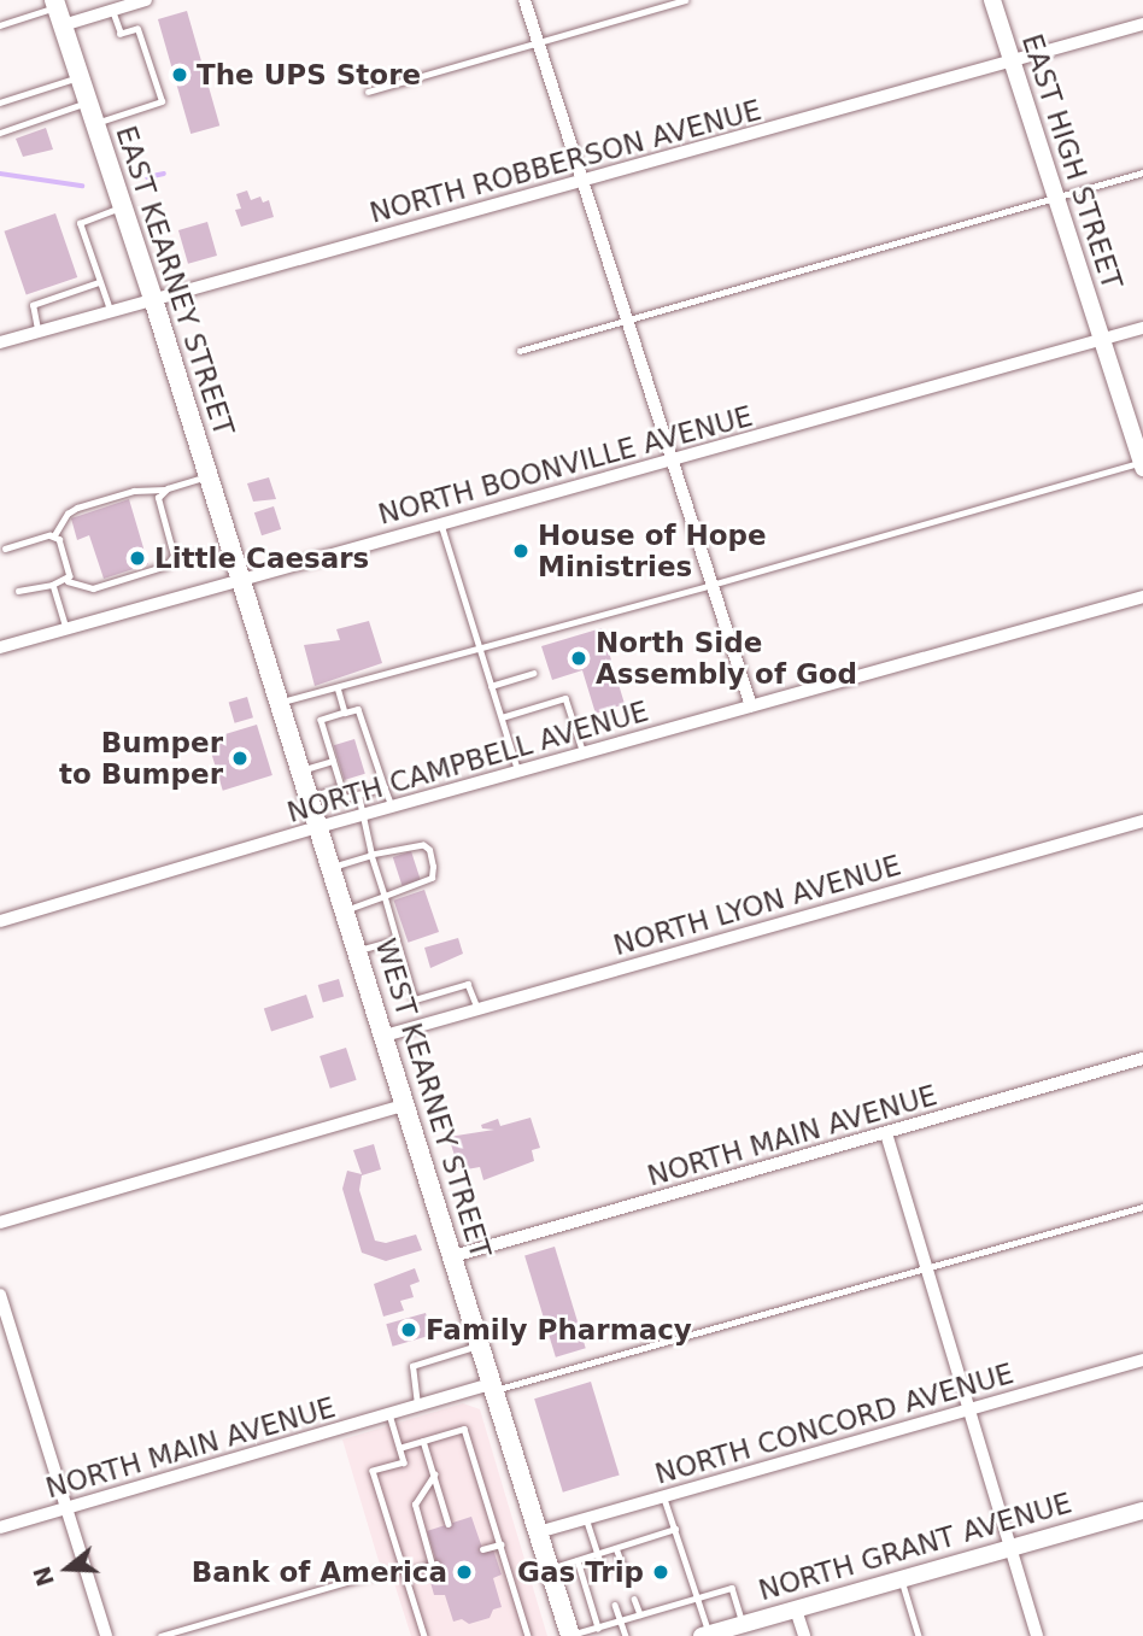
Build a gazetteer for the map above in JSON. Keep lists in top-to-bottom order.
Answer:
{
  "streets": {
    "main road": ["EAST KEARNEY STREET", "WEST KEARNEY STREET"],
    "street": [
      "NORTH ROBBERSON AVENUE",
      "EAST HIGH STREET",
      "NORTH BOONVILLE AVENUE",
      "NORTH CAMPBELL AVENUE",
      "NORTH LYON AVENUE",
      "NORTH MAIN AVENUE",
      "NORTH CONCORD AVENUE",
      "NORTH GRANT AVENUE"
    ]
  },
  "crossings": [
    ["NORTH ROBBERSON AVENUE", "EAST HIGH STREET"],
    ["NORTH ROBBERSON AVENUE", "EAST KEARNEY STREET"],
    ["EAST HIGH STREET", "NORTH BOONVILLE AVENUE"],
    ["EAST KEARNEY STREET", "NORTH BOONVILLE AVENUE"],
    ["EAST KEARNEY STREET", "WEST KEARNEY STREET"],
    ["NORTH BOONVILLE AVENUE", "WEST KEARNEY STREET"],
    ["NORTH CAMPBELL AVENUE", "WEST KEARNEY STREET"],
    ["NORTH LYON AVENUE", "WEST KEARNEY STREET"],
    ["WEST KEARNEY STREET", "NORTH MAIN AVENUE"],
    ["WEST KEARNEY STREET", "NORTH CONCORD AVENUE"]
  ],
  "places": [
    "The UPS Store",
    "House of Hope Ministries",
    "Little Caesars",
    "North Side Assembly of God",
    "Bumper to Bumper",
    "Family Pharmacy",
    "Bank of America",
    "Gas Trip"
  ],
  "north": "left"
}
